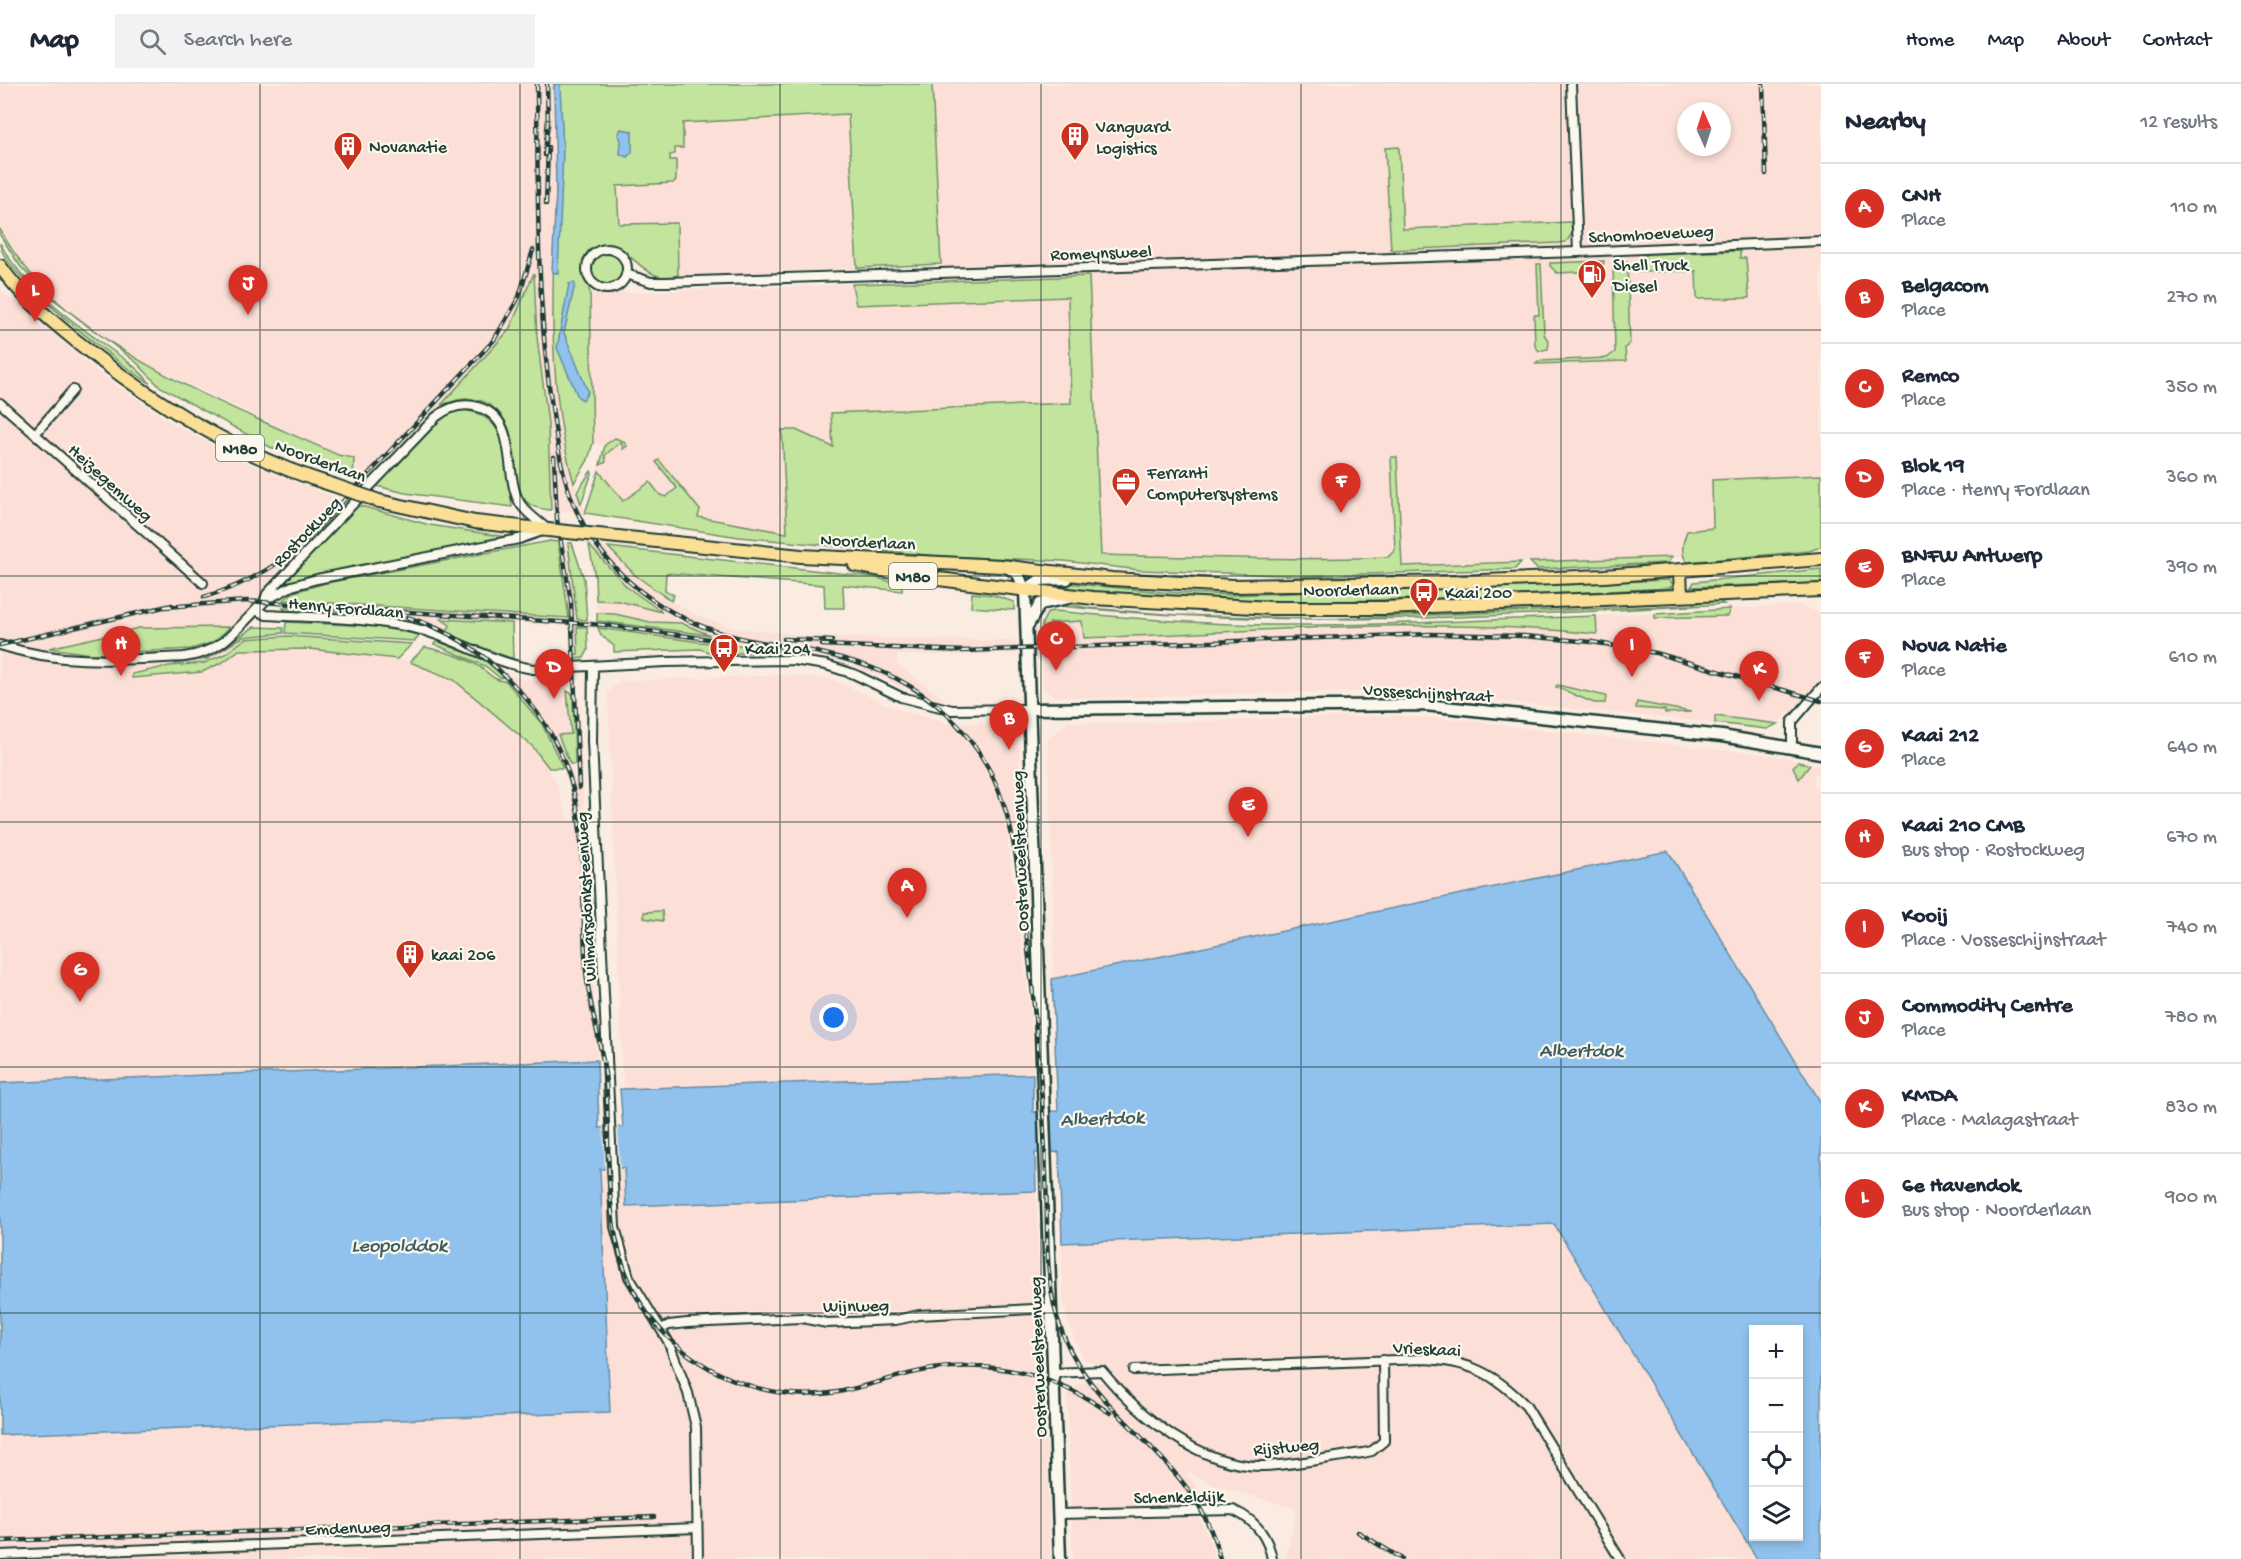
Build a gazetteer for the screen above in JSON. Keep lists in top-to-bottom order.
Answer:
{
  "streets": {
    "main road": [
      "N180",
      "Noorderlaan",
      "Vosseschijnstraat",
      "Oosterweelsteenweg"
    ],
    "street": [
      "Schomhoeveweg",
      "Romeynsweel",
      "Heizegemweg",
      "Rostockweg",
      "Henry Fordlaan",
      "Wilmarsdonksteenweg",
      "Wijnweg",
      "Vrieskaai",
      "Rijstweg",
      "Schenkeldijk",
      "Emdenweg"
    ]
  },
  "crossings": [
    ["Schomhoeveweg", "Romeynsweel"],
    ["Noorderlaan", "Rostockweg"],
    ["Noorderlaan", "Oosterweelsteenweg"],
    ["Rostockweg", "Henry Fordlaan"],
    ["Henry Fordlaan", "Vosseschijnstraat"],
    ["Henry Fordlaan", "Oosterweelsteenweg"],
    ["Henry Fordlaan", "Wilmarsdonksteenweg"],
    ["Vosseschijnstraat", "Oosterweelsteenweg"],
    ["Oosterweelsteenweg", "Wijnweg"],
    ["Oosterweelsteenweg", "Rijstweg"],
    ["Oosterweelsteenweg", "Schenkeldijk"],
    ["Wilmarsdonksteenweg", "Wijnweg"],
    ["Vrieskaai", "Rijstweg"]
  ],
  "water": ["Albertdok", "Leopolddok"],
  "places": {
    "building": ["Vanguard Logistics", "Novanatie", "kaai 206"],
    "fuel station": ["Shell Truck Diesel"],
    "office": ["Ferranti Computersystems"],
    "bus stop": ["Kaai 200", "Kaai 204"]
  },
  "north": "top",
  "page": {
    "header": "Map",
    "search": "Search here",
    "nav": [
      "Home",
      "Map",
      "About",
      "Contact"
    ],
    "heading": ["Nearby", "12 results"],
    "list": [
      {
        "mark": "A",
        "name": "CNH",
        "note": "Place",
        "value": "110 m"
      },
      {
        "mark": "B",
        "name": "Belgacom",
        "note": "Place",
        "value": "270 m"
      },
      {
        "mark": "C",
        "name": "Remco",
        "note": "Place",
        "value": "350 m"
      },
      {
        "mark": "D",
        "name": "Blok 19",
        "note": "Place · Henry Fordlaan",
        "value": "360 m"
      },
      {
        "mark": "E",
        "name": "BNFW Antwerp",
        "note": "Place",
        "value": "390 m"
      },
      {
        "mark": "F",
        "name": "Nova Natie",
        "note": "Place",
        "value": "610 m"
      },
      {
        "mark": "G",
        "name": "Kaai 212",
        "note": "Place",
        "value": "640 m"
      },
      {
        "mark": "H",
        "name": "Kaai 210 CMB",
        "note": "Bus stop · Rostockweg",
        "value": "670 m"
      },
      {
        "mark": "I",
        "name": "Kooij",
        "note": "Place · Vosseschijnstraat",
        "value": "740 m"
      },
      {
        "mark": "J",
        "name": "Commodity Centre",
        "note": "Place",
        "value": "780 m"
      },
      {
        "mark": "K",
        "name": "KMDA",
        "note": "Place · Malagastraat",
        "value": "830 m"
      },
      {
        "mark": "L",
        "name": "6e Havendok",
        "note": "Bus stop · Noorderlaan",
        "value": "900 m"
      }
    ],
    "pins": [
      "J",
      "L",
      "F",
      "C",
      "H",
      "I",
      "D",
      "K",
      "B",
      "E",
      "A",
      "G"
    ],
    "map_buttons": ["+", "−"]
  }
}
